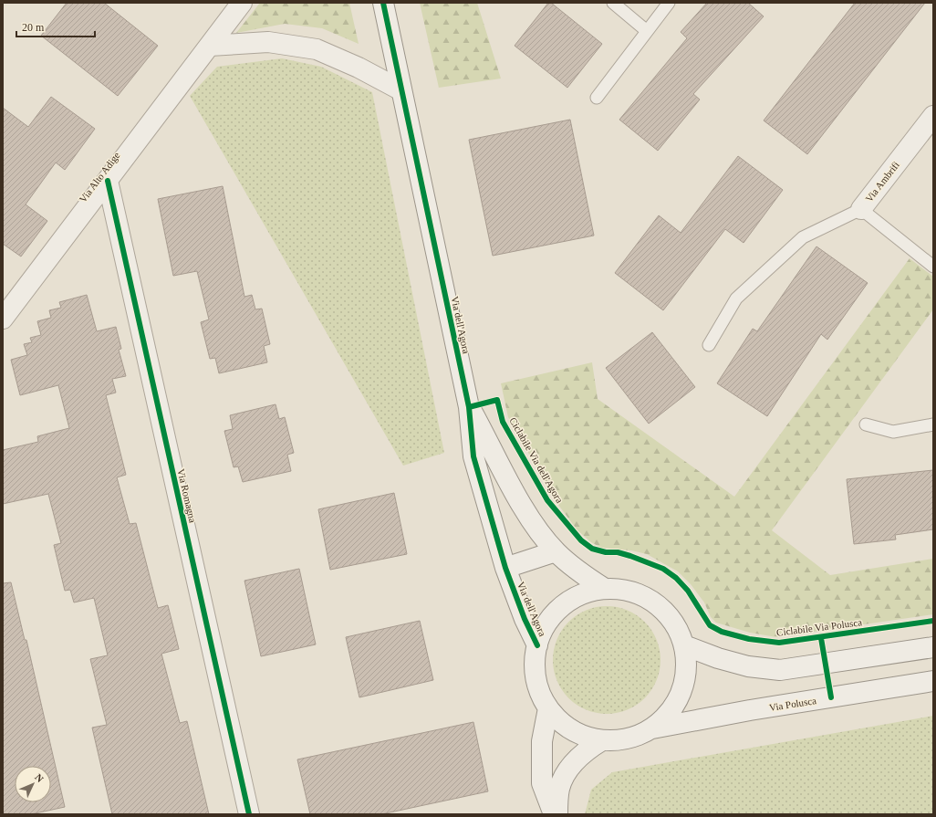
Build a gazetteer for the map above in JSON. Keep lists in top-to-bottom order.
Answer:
{
  "streets": {
    "street": [
      "Via Alto Adige",
      "Via Ambrifi",
      "Via dell'Agora",
      "Via Romagna",
      "Via Polusca"
    ],
    "cycle path": ["Ciclabile Via dell'Agora", "Ciclabile Via Polusca"]
  },
  "crossings": [
    ["Via Alto Adige", "Via Romagna"],
    ["Via dell'Agora", "Via Polusca"]
  ],
  "scale_bar": "20 m",
  "north": "top right"
}
